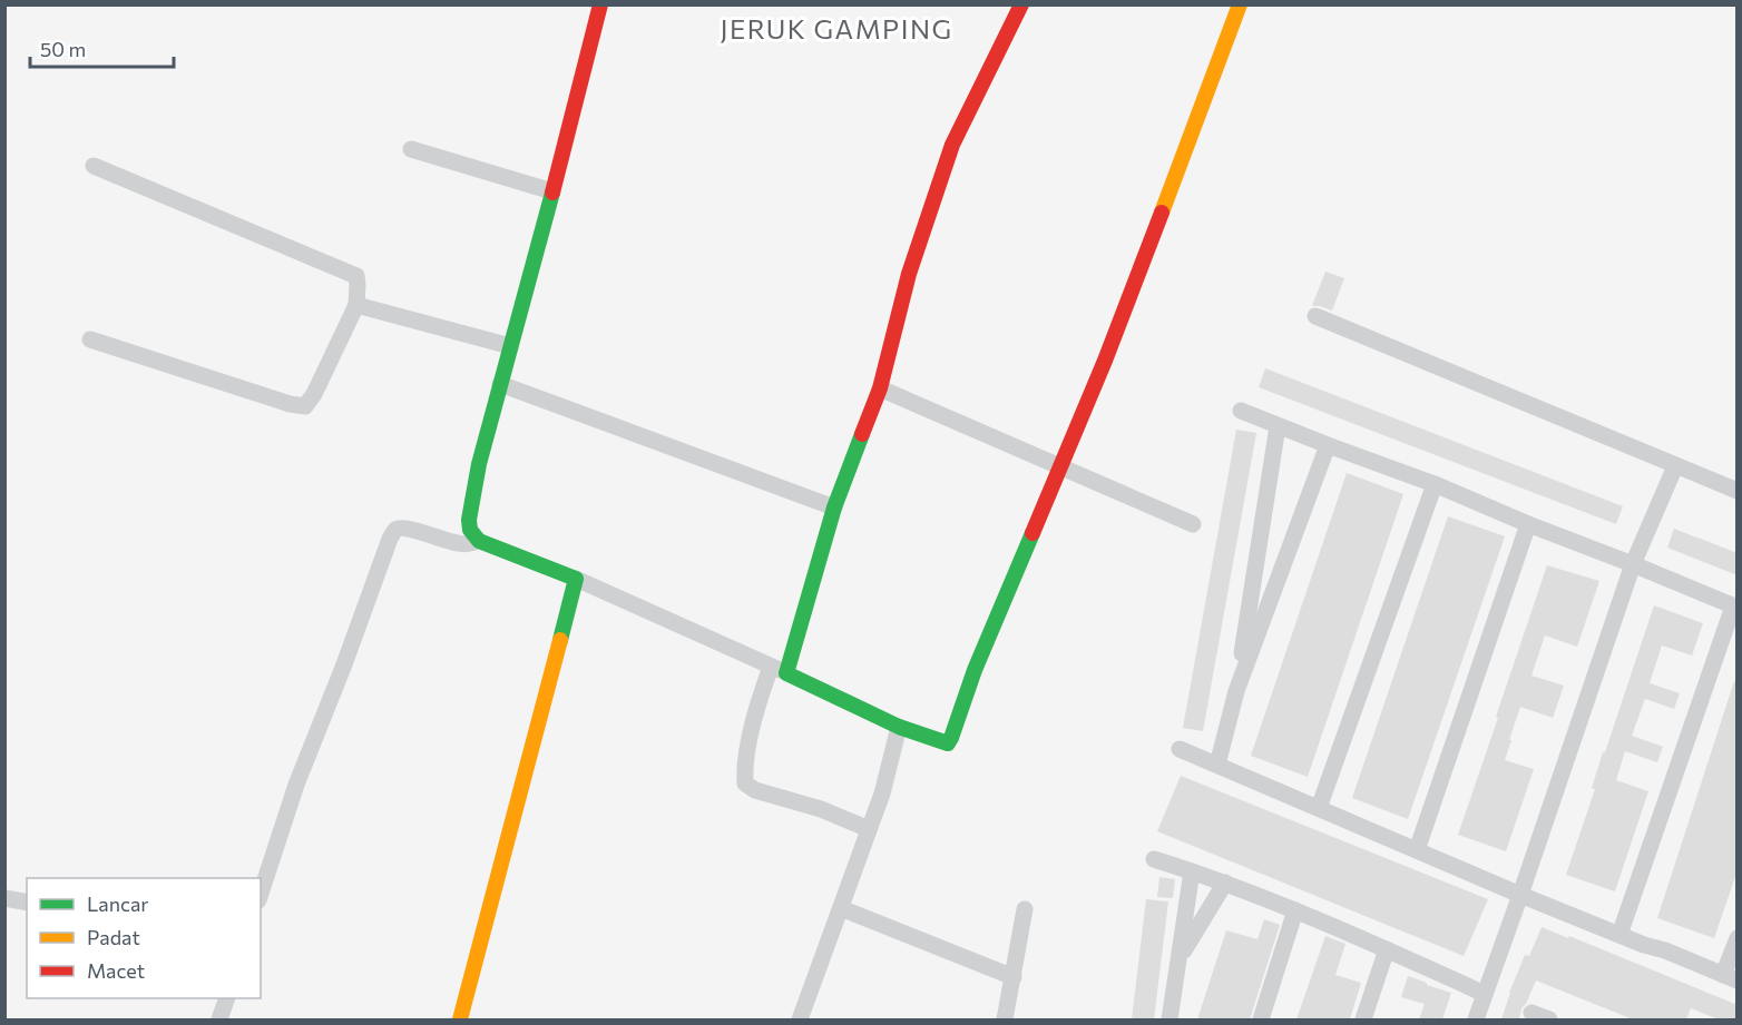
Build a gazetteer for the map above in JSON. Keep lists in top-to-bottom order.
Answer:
{
  "districts": ["JERUK GAMPING"],
  "legend": ["Lancar", "Padat", "Macet"],
  "scale_bar": "50 m"
}
